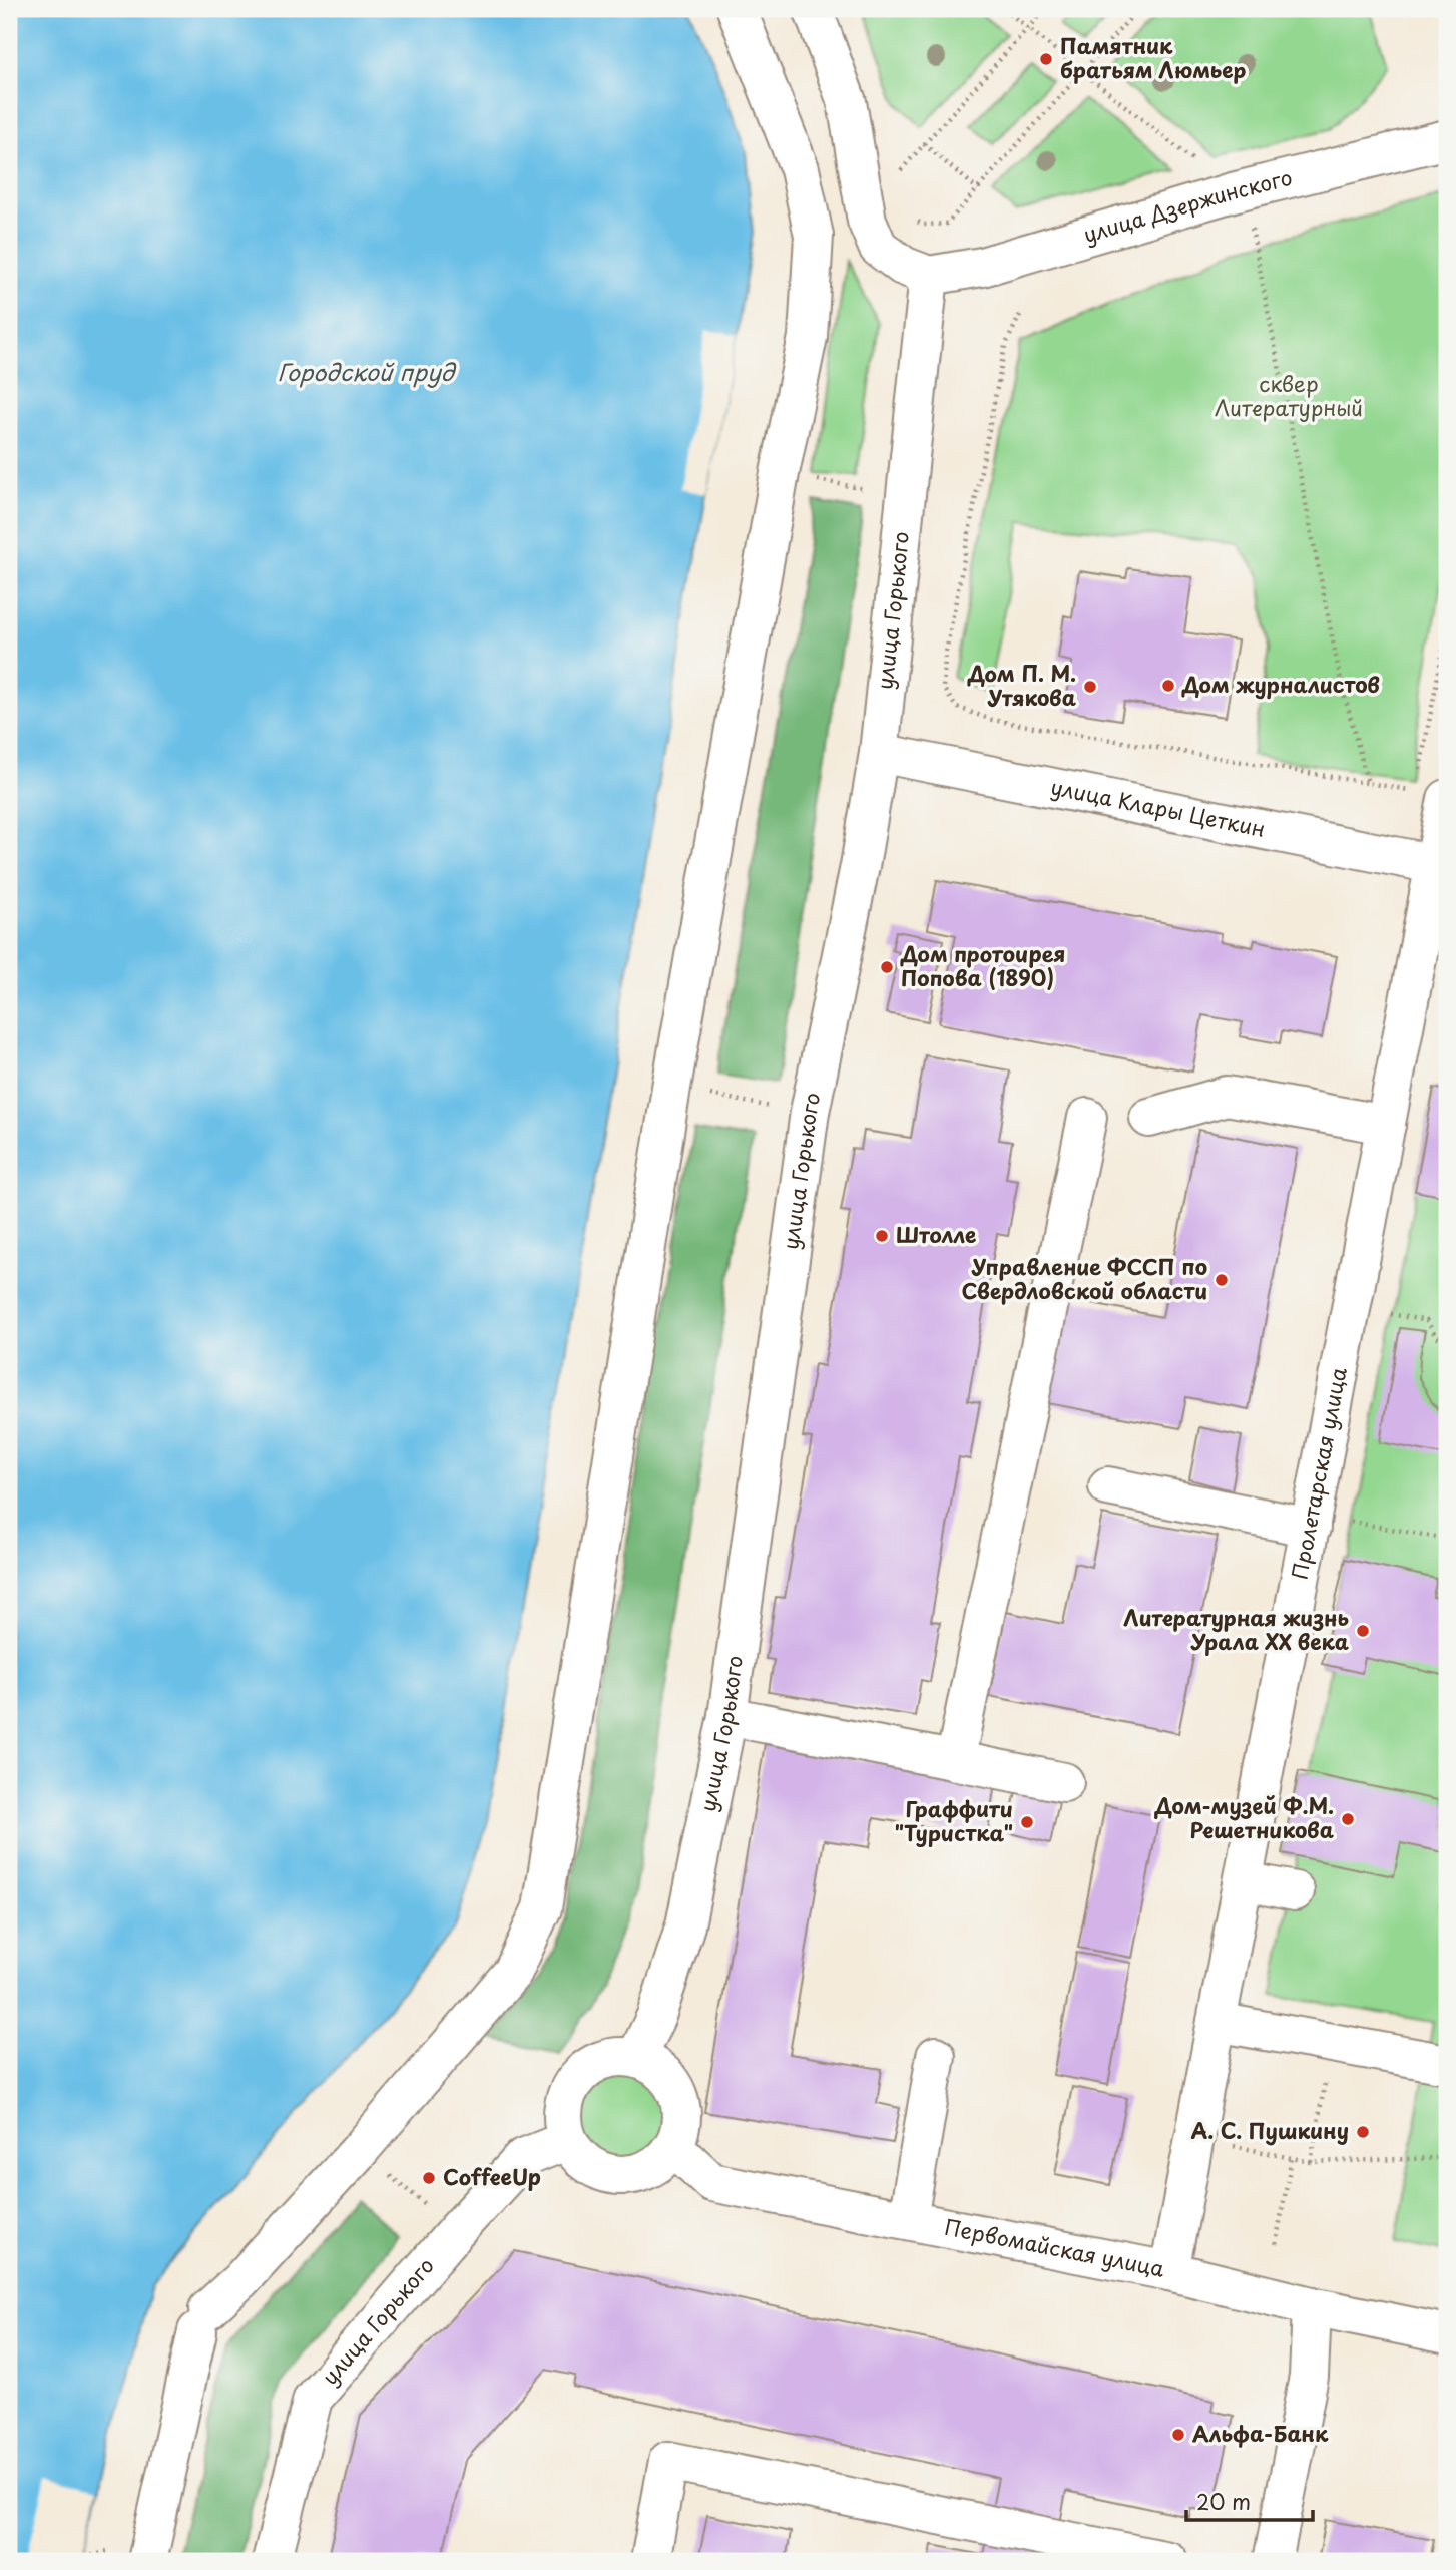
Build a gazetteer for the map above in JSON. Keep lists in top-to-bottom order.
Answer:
{
  "streets": {
    "street": [
      "улица Дзержинского",
      "улица Горького",
      "улица Клары Цеткин",
      "Пролетарская улица",
      "Первомайская улица"
    ]
  },
  "crossings": [
    ["улица Дзержинского", "улица Горького"],
    ["улица Горького", "улица Клары Цеткин"],
    ["улица Горького", "Первомайская улица"],
    ["улица Клары Цеткин", "Пролетарская улица"],
    ["Пролетарская улица", "Первомайская улица"]
  ],
  "water": ["Городской пруд"],
  "parks": ["сквер Литературный"],
  "places": [
    "Памятник братьям Люмьер",
    "Дом журналистов",
    "Дом П. М. Утякова",
    "Дом протоирея Попова (1890)",
    "Штолле",
    "Управление ФССП по Свердловской области",
    "Литературная жизнь Урала XX века",
    "Дом-музей Ф.М. Решетникова",
    "Граффити \"Туристка\"",
    "А. С. Пушкину",
    "CoffeeUp",
    "Альфа-Банк"
  ],
  "scale_bar": "20 m"
}
